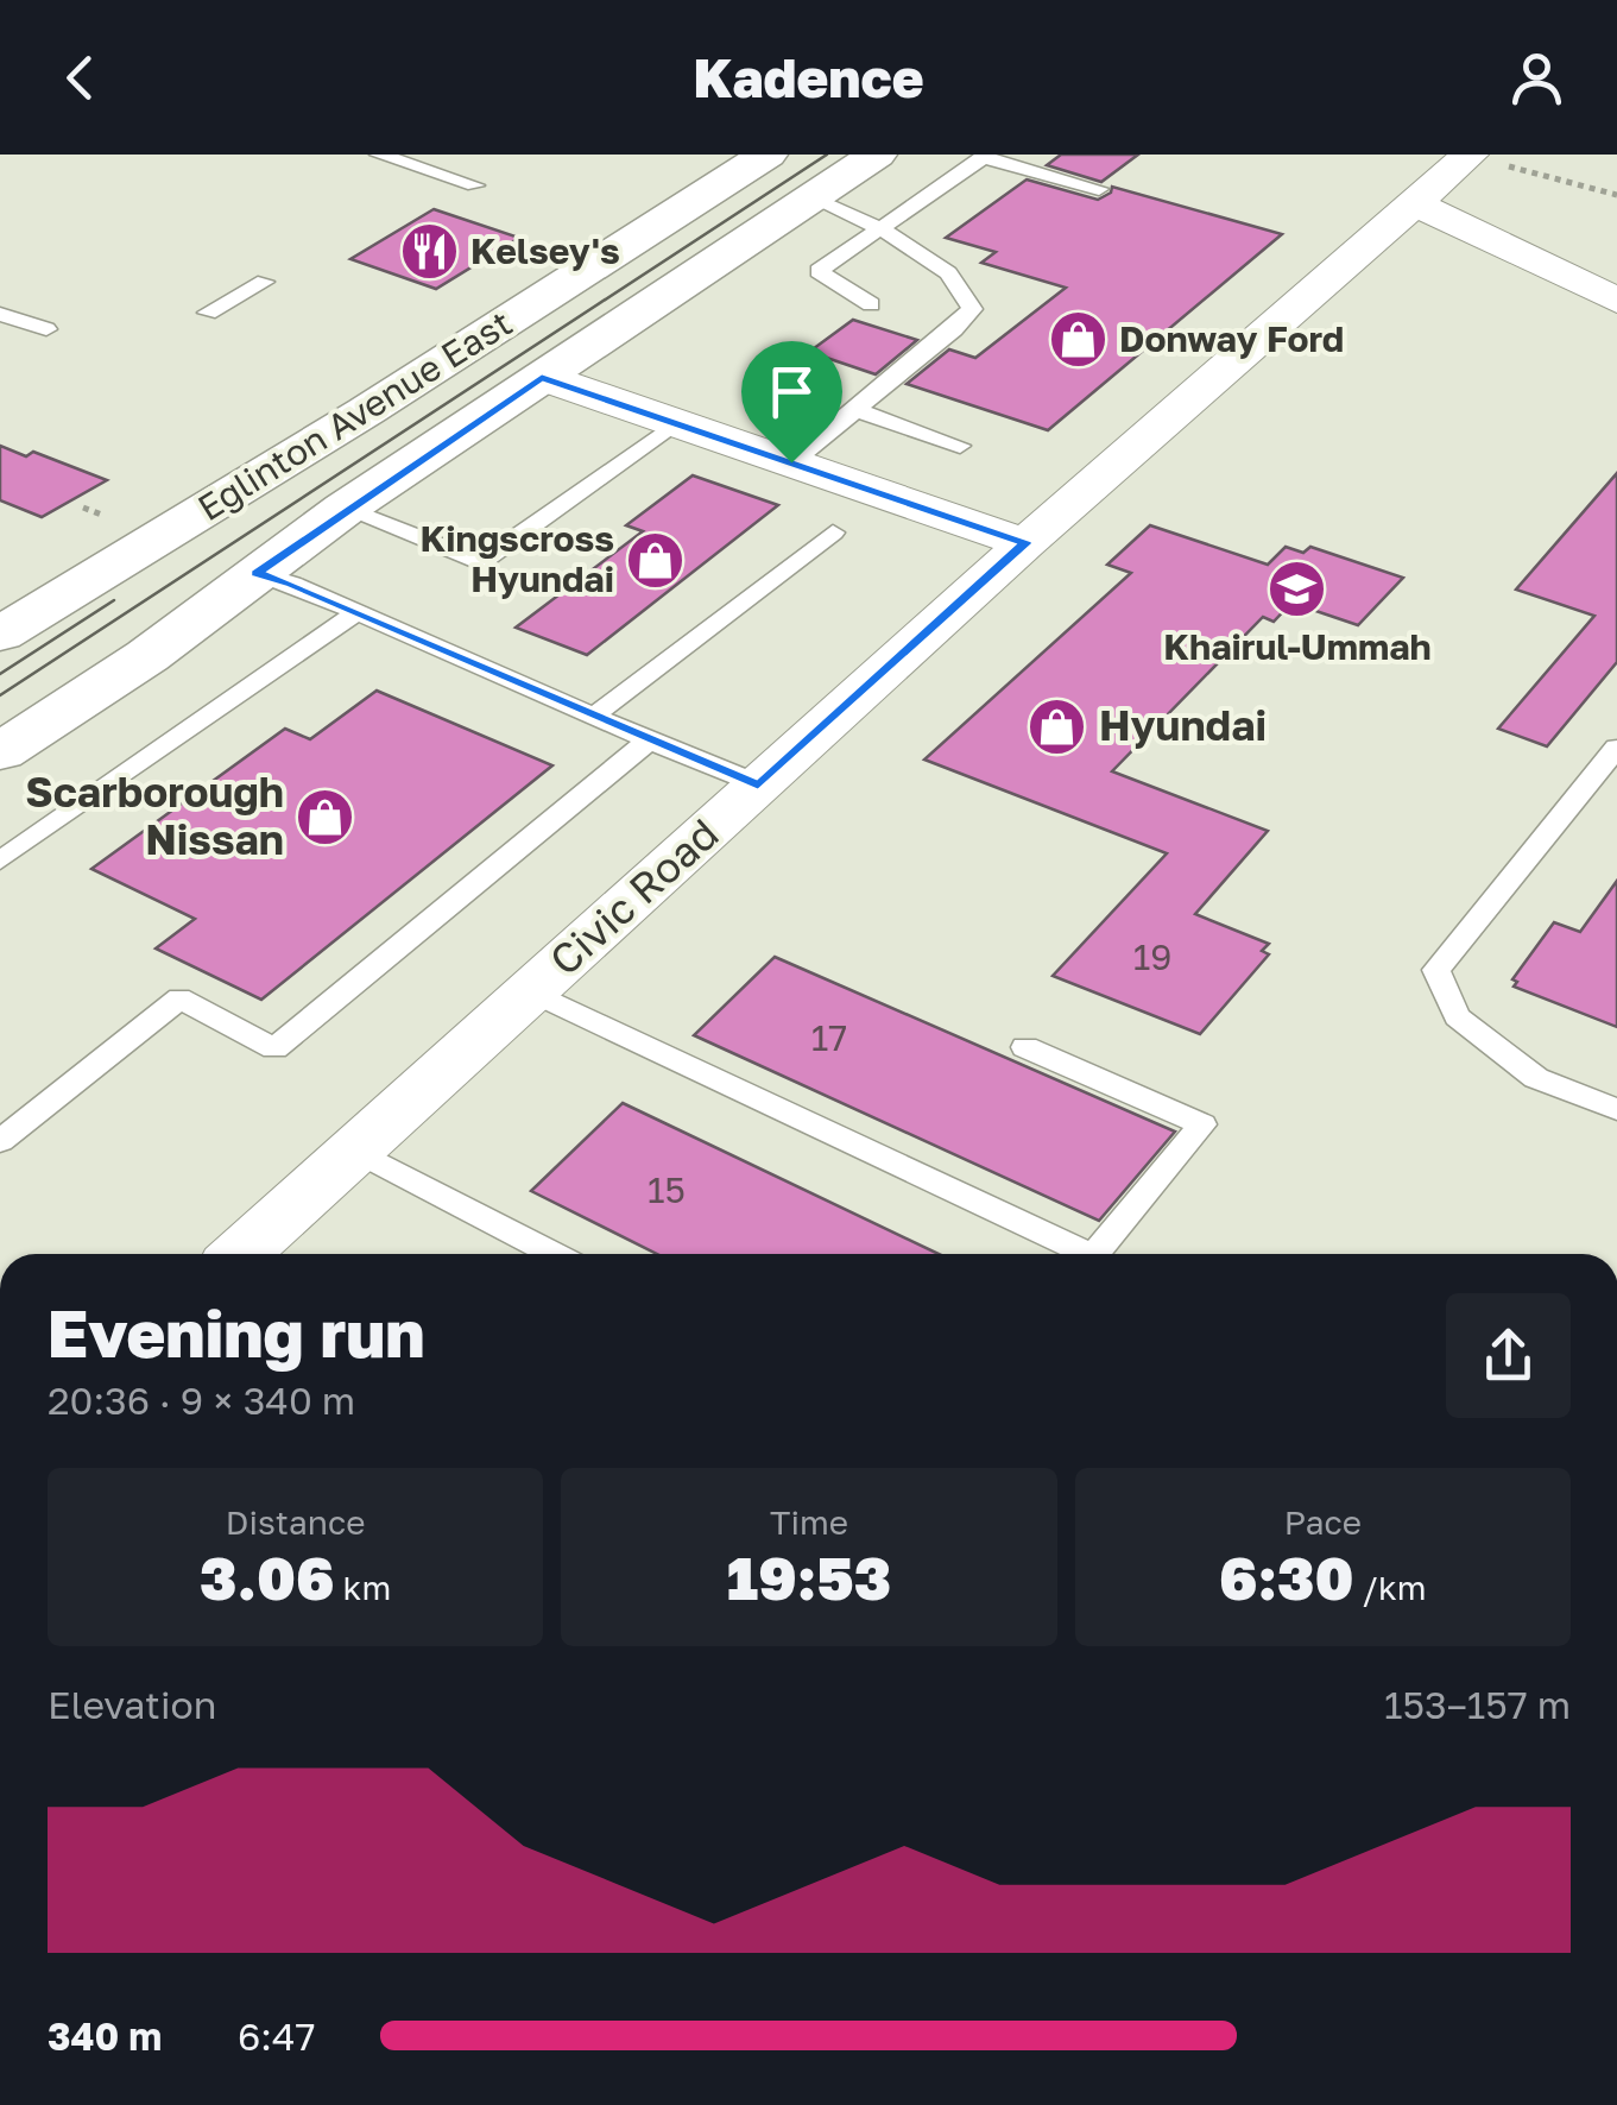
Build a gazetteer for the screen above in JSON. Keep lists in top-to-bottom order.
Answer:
{
  "streets": {
    "main road": ["Eglinton Avenue East"],
    "street": ["Civic Road"]
  },
  "places": {
    "restaurant": ["Kelsey's"],
    "shop": [
      "Donway Ford",
      "Kingscross Hyundai",
      "Hyundai",
      "Scarborough Nissan"
    ],
    "school or university": ["Khairul-Ummah"]
  },
  "house_numbers": ["19", "17", "15"],
  "page": {
    "header": "Kadence",
    "heading": ["Evening run", "20:36 · 9 × 340 m"],
    "stats": [
      ["Distance", "3.06 km"],
      ["Time", "19:53"],
      ["Pace", "6:30 /km"]
    ],
    "chart": ["Elevation", "153–157 m"],
    "list": [
      {
        "name": "340 m",
        "note": "6:47"
      }
    ]
  }
}
